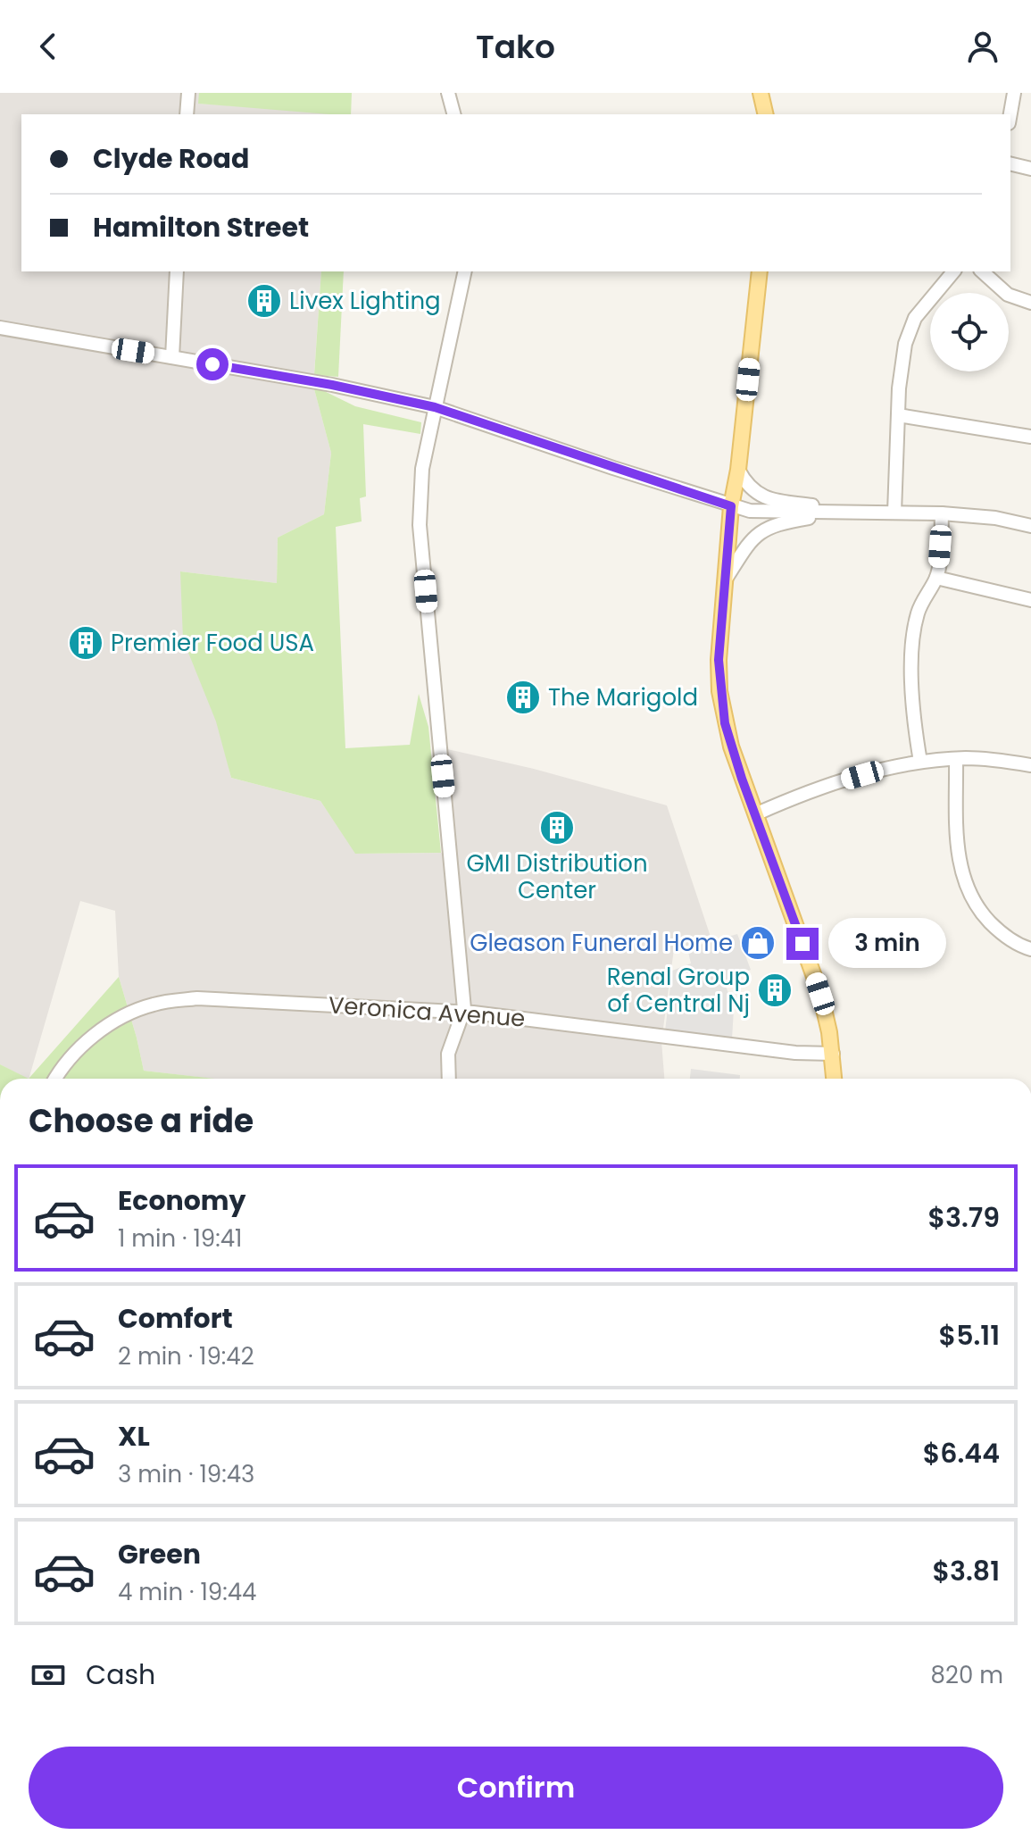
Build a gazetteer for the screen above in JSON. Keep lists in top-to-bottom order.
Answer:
{
  "streets": {
    "street": ["Veronica Avenue"]
  },
  "places": {
    "building": [
      "Livex Lighting",
      "Premier Food USA",
      "The Marigold",
      "GMI Distribution Center",
      "Renal Group of Central Nj"
    ],
    "shop": ["Gleason Funeral Home"]
  },
  "page": {
    "header": "Tako",
    "banner": ["Clyde Road", "Hamilton Street"],
    "bubble": "3 min",
    "heading": "Choose a ride",
    "list": [
      {
        "name": "Economy",
        "note": "1 min · 19:41",
        "value": "$3.79"
      },
      {
        "name": "Comfort",
        "note": "2 min · 19:42",
        "value": "$5.11"
      },
      {
        "name": "XL",
        "note": "3 min · 19:43",
        "value": "$6.44"
      },
      {
        "name": "Green",
        "note": "4 min · 19:44",
        "value": "$3.81"
      }
    ],
    "pay": ["Cash", "820 m"],
    "buttons": "Confirm"
  }
}
